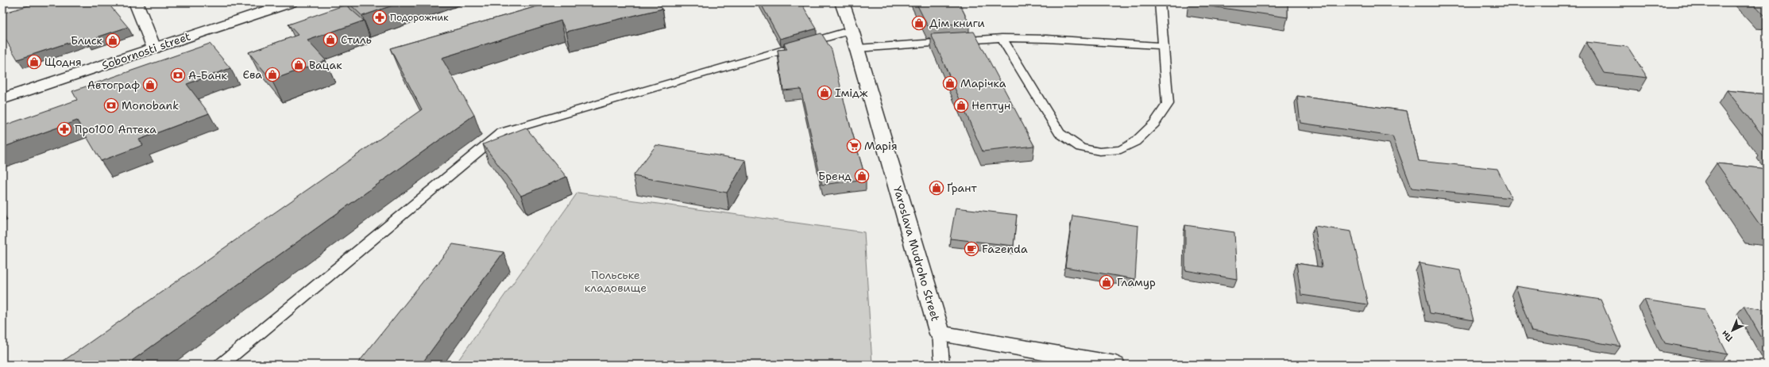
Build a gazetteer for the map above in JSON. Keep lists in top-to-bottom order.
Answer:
{
  "streets": {
    "street": ["Sobornosti street", "Yaroslava Mudroho Street"]
  },
  "parks": ["Польське кладовище"],
  "places": {
    "pharmacy": ["Подорожник", "Про100 Аптека"],
    "shop": [
      "Дім книги",
      "Стиль",
      "Блиск",
      "Щодня",
      "Вацак",
      "Єва",
      "Марічка",
      "Автограф",
      "Імідж",
      "Нептун",
      "Бренд",
      "Ґрант",
      "Гламур"
    ],
    "bank": ["А-Банк", "Monobank"],
    "supermarket": ["Марія"],
    "cafe": ["Fazenda"]
  },
  "north": "bottom left"
}
